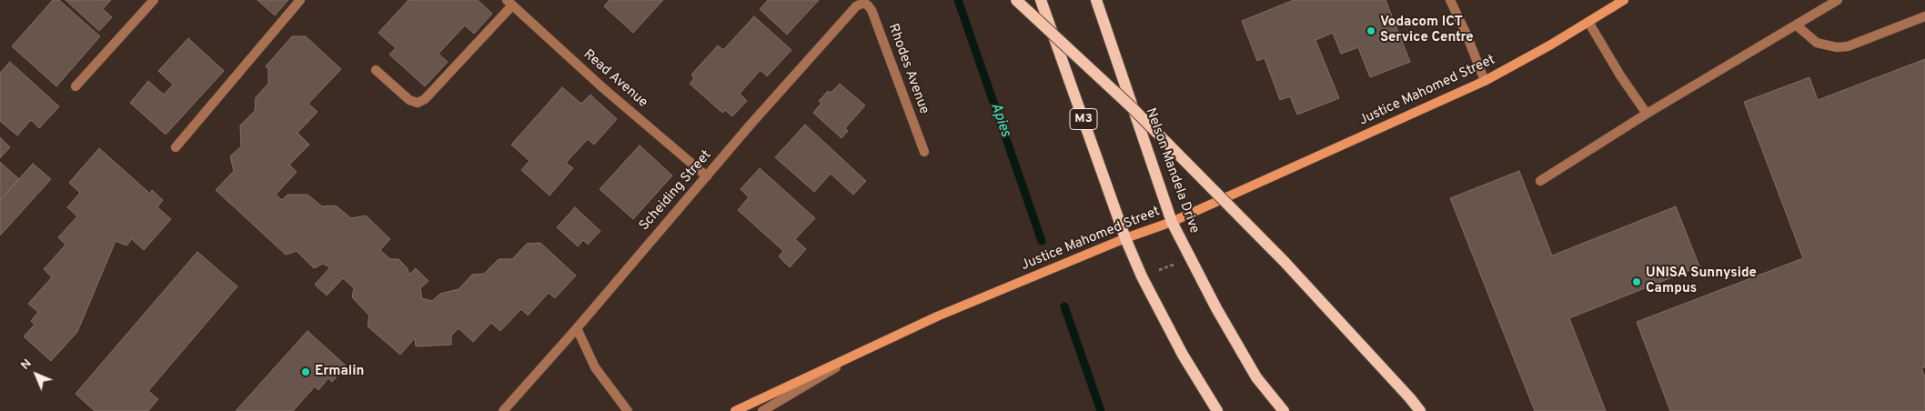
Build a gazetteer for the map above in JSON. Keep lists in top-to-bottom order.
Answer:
{
  "streets": {
    "main road": ["Justice Mahomed Street", "M3", "Nelson Mandela Drive"],
    "street": ["Rhodes Avenue", "Read Avenue", "Scheiding Street"]
  },
  "crossings": [
    ["Rhodes Avenue", "Scheiding Street"],
    ["Read Avenue", "Scheiding Street"],
    ["Justice Mahomed Street", "M3"],
    ["Justice Mahomed Street", "Nelson Mandela Drive"]
  ],
  "water": ["Apies"],
  "places": ["Vodacom ICT Service Centre", "UNISA Sunnyside Campus", "Ermalin"],
  "north": "top left"
}
